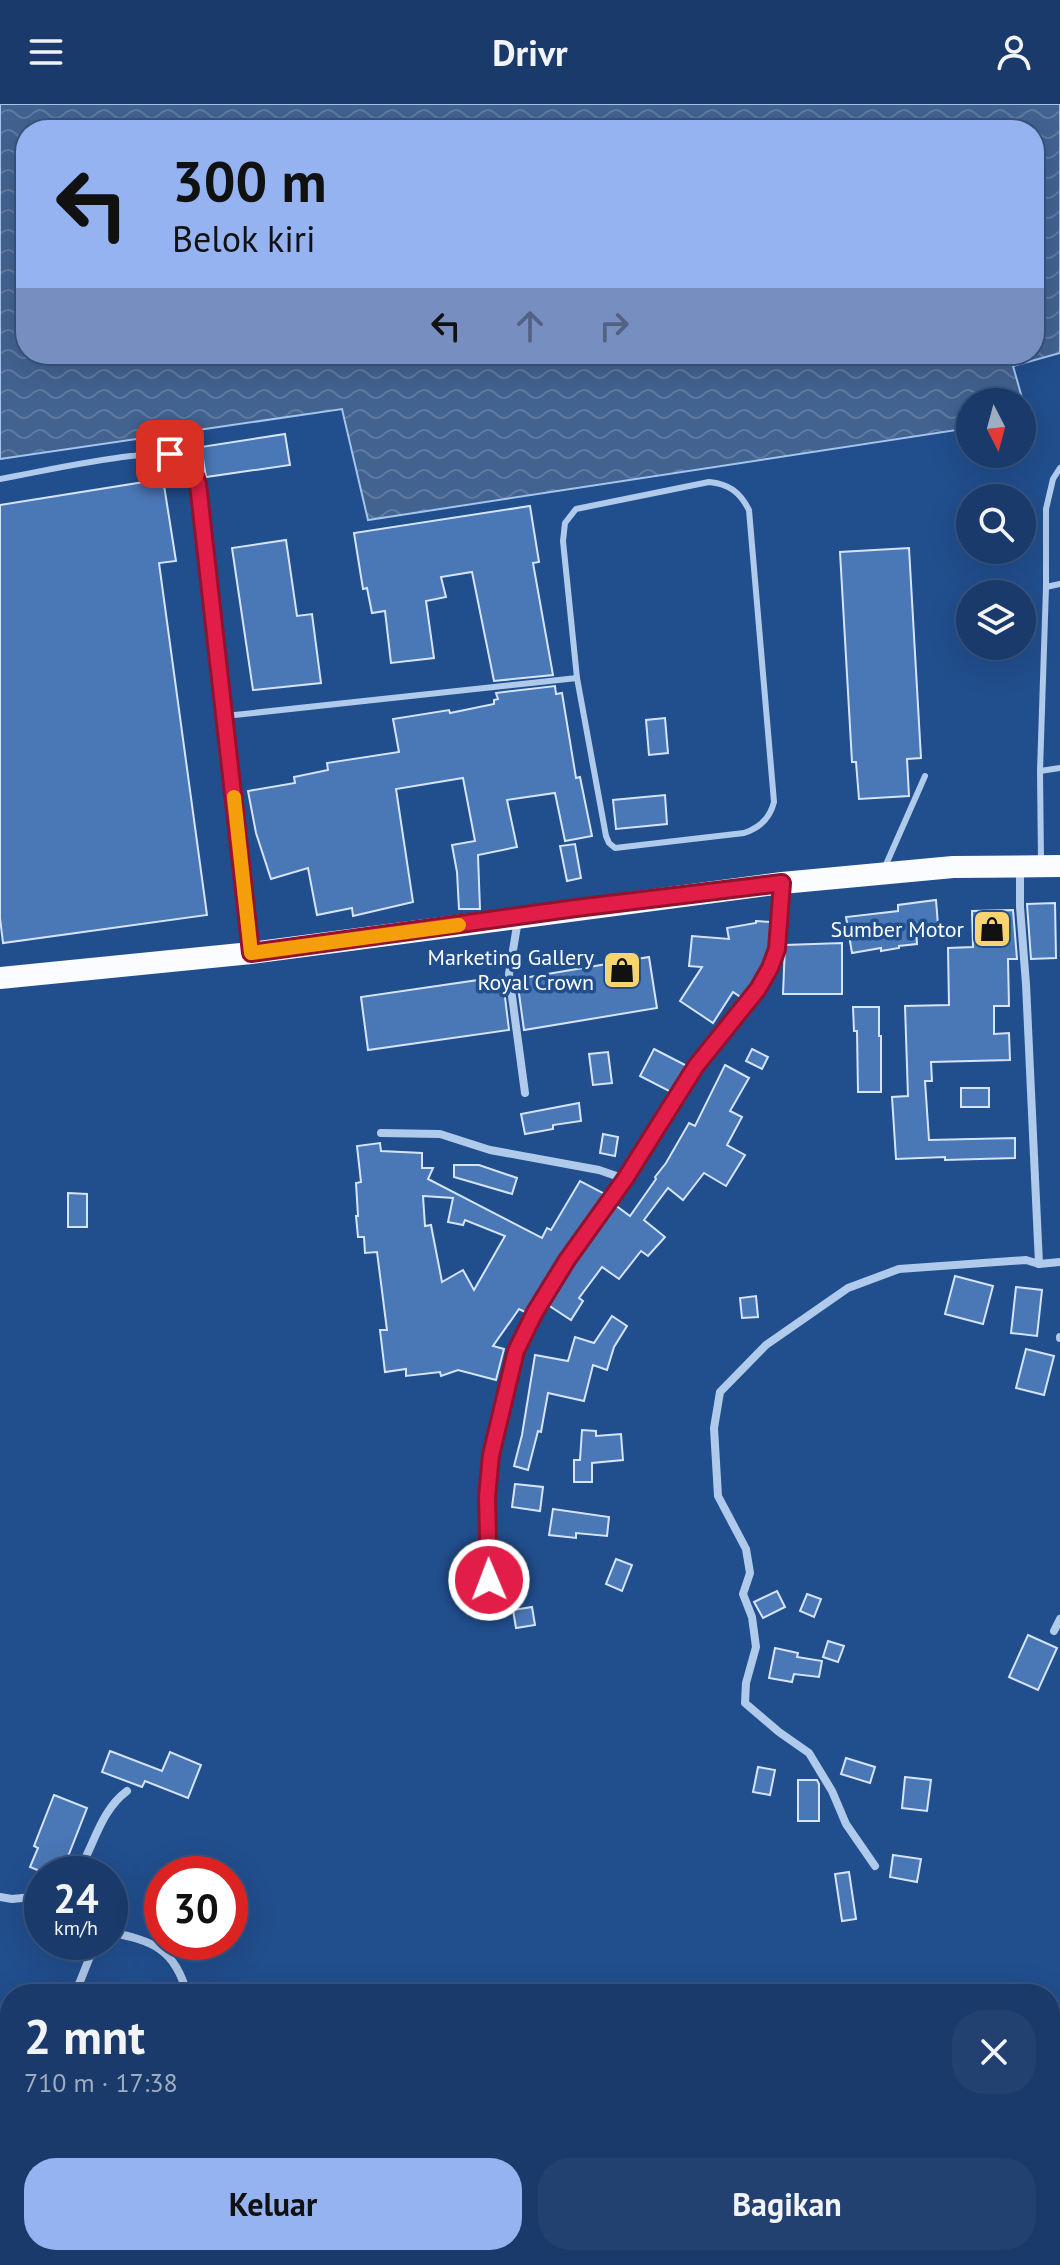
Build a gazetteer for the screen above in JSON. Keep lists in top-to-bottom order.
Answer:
{
  "places": {
    "shop": ["Sumber Motor", "Marketing Gallery Royal Crown"]
  },
  "north": "bottom",
  "page": {
    "header": "Drivr",
    "turn": ["300 m", "Belok kiri"],
    "speed": "24 km/h",
    "limit": "30",
    "heading": ["2 mnt", "710 m · 17:38"],
    "buttons": ["Keluar", "Bagikan"]
  }
}
